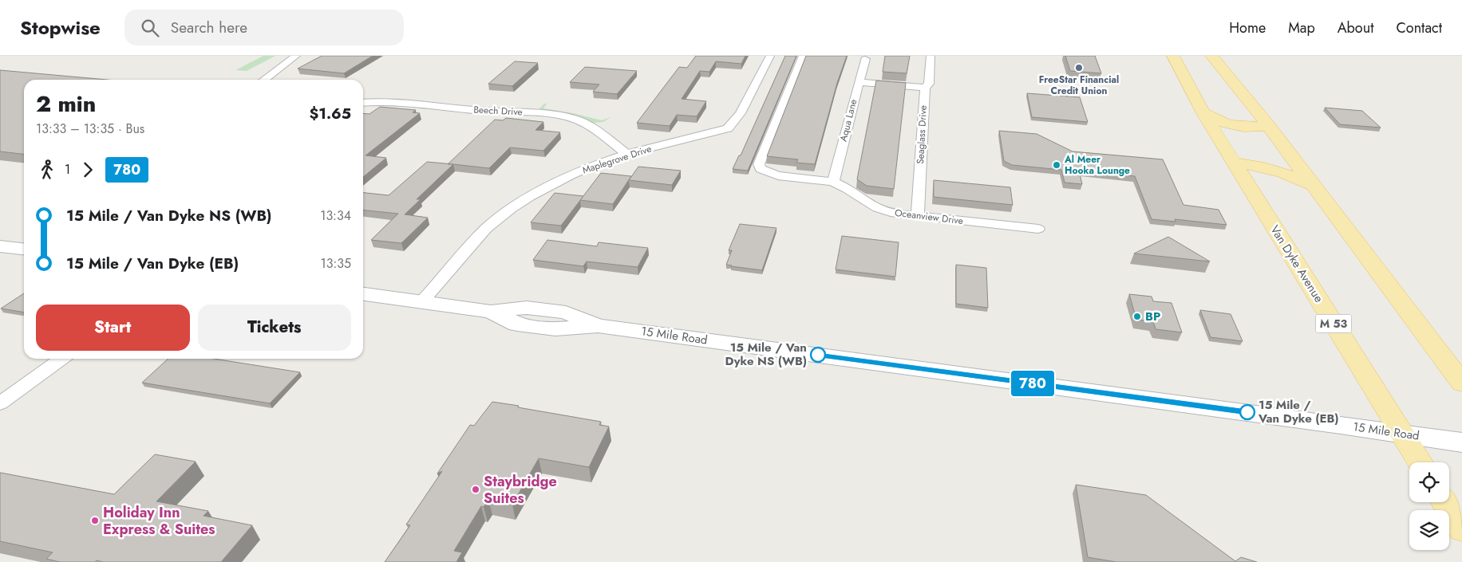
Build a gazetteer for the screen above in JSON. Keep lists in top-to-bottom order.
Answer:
{
  "streets": {
    "main road": ["Van Dyke Avenue", "M 53", "15 Mile Road"],
    "street": [
      "Beech Drive",
      "Aqua Lane",
      "Seaglass Drive",
      "Maplegrove Drive",
      "Oceanview Drive"
    ]
  },
  "crossings": [
    ["Beech Drive", "Maplegrove Drive"],
    ["Aqua Lane", "Oceanview Drive"],
    ["Seaglass Drive", "Oceanview Drive"],
    ["Maplegrove Drive", "15 Mile Road"],
    ["Van Dyke Avenue", "15 Mile Road"]
  ],
  "places": [
    "FreeStar Financial Credit Union",
    "Al Meer Hooka Lounge",
    "BP",
    "15 Mile / Van Dyke NS (WB)",
    "15 Mile / Van Dyke (EB)",
    "Staybridge Suites",
    "Holiday Inn Express & Suites"
  ],
  "lines": ["bus line 780"],
  "page": {
    "header": "Stopwise",
    "search": "Search here",
    "nav": [
      "Home",
      "Map",
      "About",
      "Contact"
    ],
    "on_map": "780",
    "heading": ["2 min", "13:33 – 13:35 · Bus", "$1.65"],
    "legs": ["1", "780"],
    "list": [
      {
        "name": "15 Mile / Van Dyke NS (WB)",
        "value": "13:34"
      },
      {
        "name": "15 Mile / Van Dyke (EB)",
        "value": "13:35"
      }
    ],
    "buttons": ["Start", "Tickets"]
  }
}
